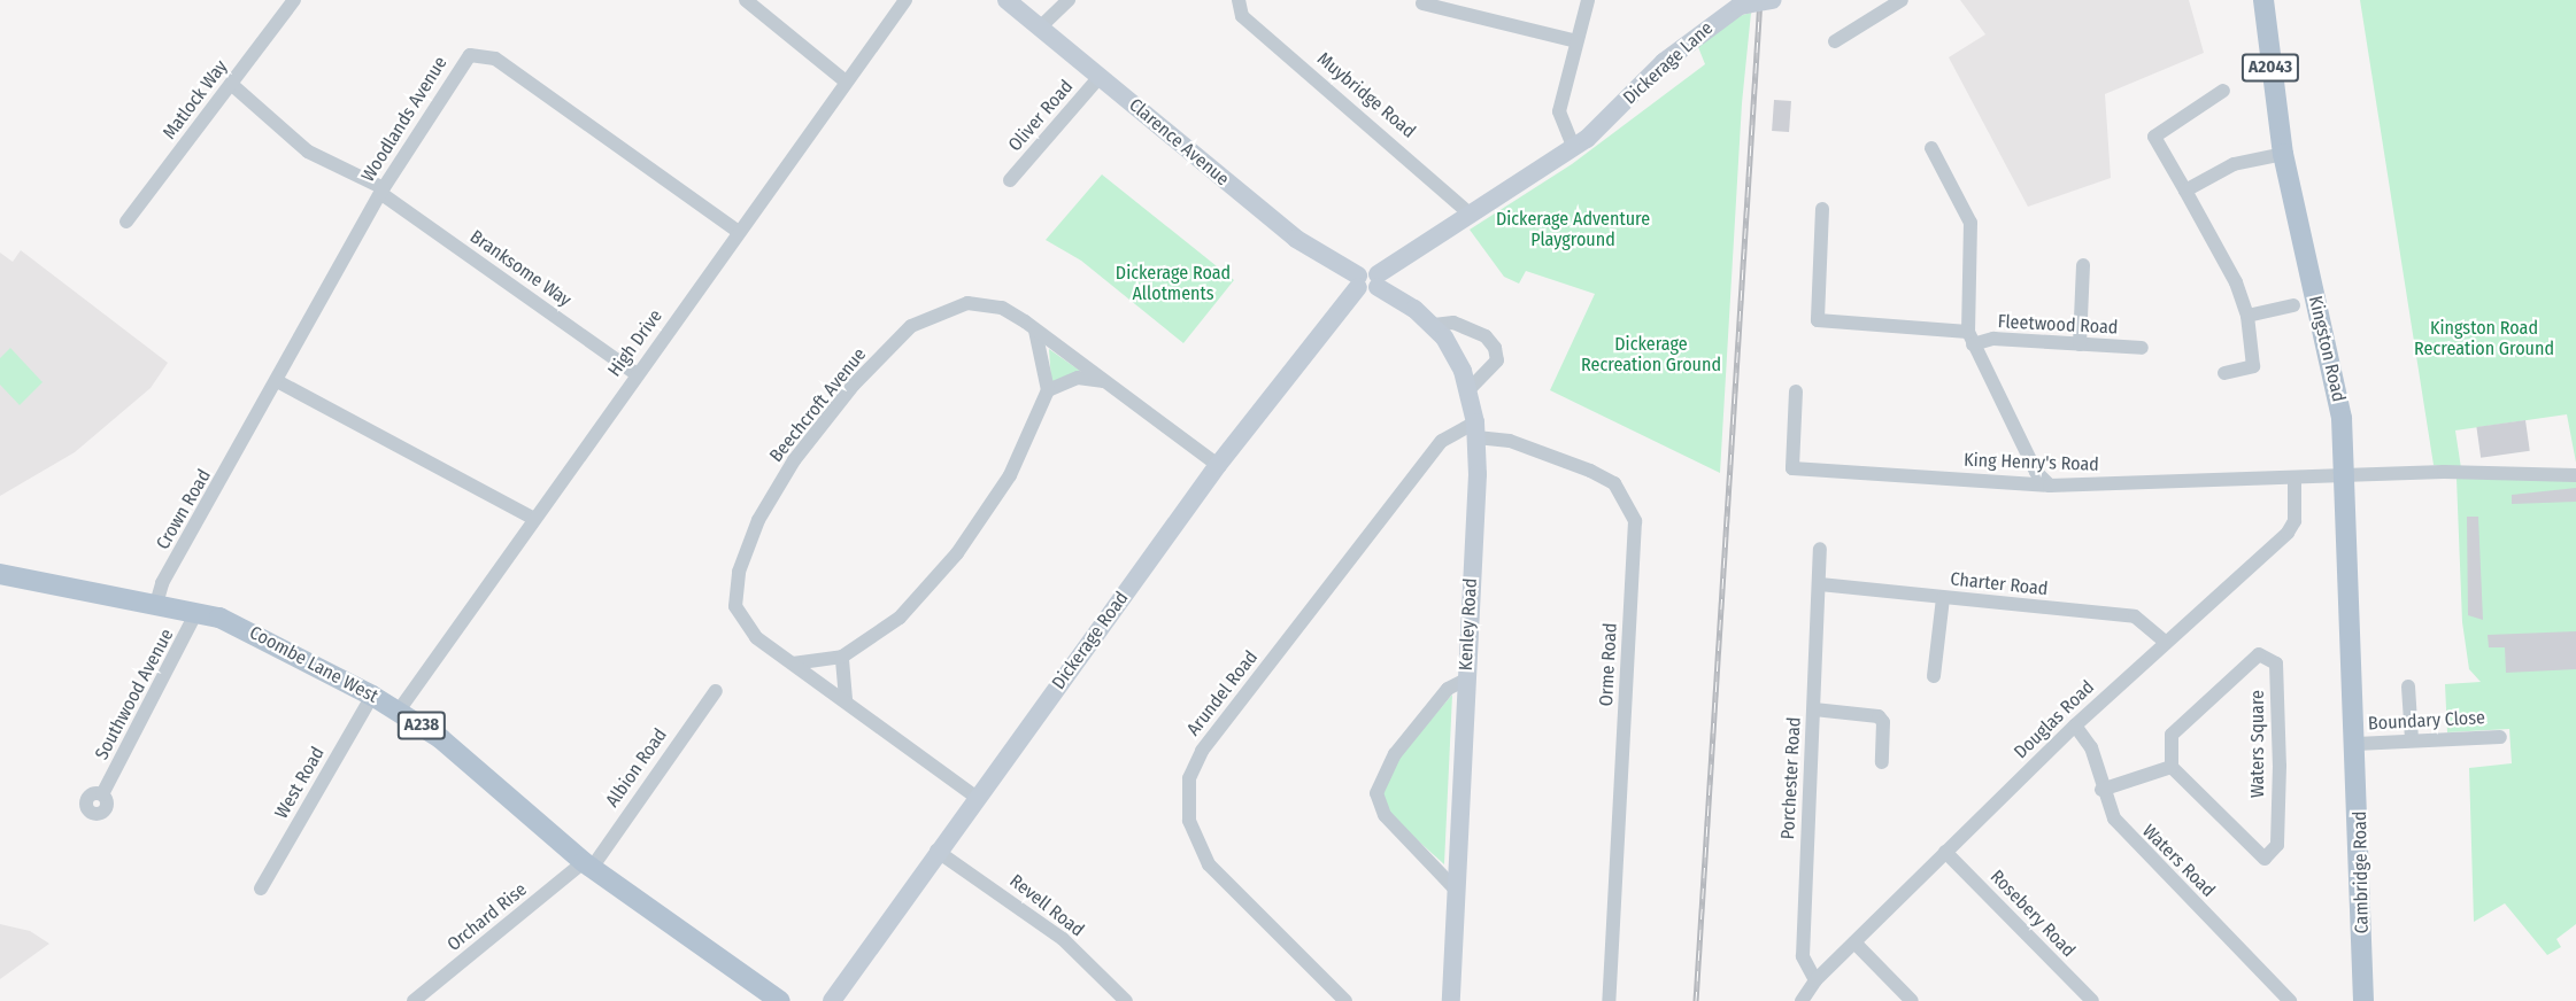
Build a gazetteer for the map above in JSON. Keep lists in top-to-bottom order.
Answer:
{
  "streets": {
    "main road": [
      "A2043",
      "Kingston Road",
      "Coombe Lane West",
      "A238",
      "Cambridge Road"
    ],
    "street": [
      "Dickerage Lane",
      "Muybridge Road",
      "Matlock Way",
      "Oliver Road",
      "Woodlands Avenue",
      "Clarence Avenue",
      "Branksome Way",
      "Fleetwood Road",
      "High Drive",
      "Beechcroft Avenue",
      "King Henry's Road",
      "Crown Road",
      "Charter Road",
      "Kenley Road",
      "Dickerage Road",
      "Orme Road",
      "Arundel Road",
      "Southwood Avenue",
      "Douglas Road",
      "Boundary Close",
      "Waters Square",
      "Albion Road",
      "Porchester Road",
      "West Road",
      "Waters Road",
      "Revell Road",
      "Rosebery Road",
      "Orchard Rise"
    ]
  },
  "crossings": [
    ["Matlock Way", "Branksome Way"],
    ["Oliver Road", "Clarence Avenue"],
    ["Woodlands Avenue", "Branksome Way"],
    ["Woodlands Avenue", "High Drive"],
    ["Woodlands Avenue", "Crown Road"],
    ["Clarence Avenue", "Dickerage Road"],
    ["Branksome Way", "High Drive"],
    ["High Drive", "Coombe Lane West"],
    ["Kingston Road", "King Henry's Road"],
    ["Kingston Road", "Boundary Close"],
    ["Kingston Road", "Cambridge Road"],
    ["Beechcroft Avenue", "Dickerage Road"],
    ["King Henry's Road", "Douglas Road"],
    ["Crown Road", "Coombe Lane West"],
    ["Charter Road", "Douglas Road"],
    ["Charter Road", "Porchester Road"],
    ["Kenley Road", "Orme Road"],
    ["Kenley Road", "Arundel Road"],
    ["Dickerage Road", "Revell Road"],
    ["Coombe Lane West", "Southwood Avenue"],
    ["Coombe Lane West", "Albion Road"],
    ["Coombe Lane West", "West Road"],
    ["Coombe Lane West", "Orchard Rise"],
    ["Orme Road", "Arundel Road"],
    ["Douglas Road", "Porchester Road"],
    ["Douglas Road", "Waters Road"],
    ["Douglas Road", "Rosebery Road"],
    ["Boundary Close", "Cambridge Road"],
    ["Albion Road", "Orchard Rise"]
  ],
  "parks": [
    "Dickerage Adventure Playground",
    "Dickerage Road Allotments",
    "Kingston Road Recreation Ground",
    "Dickerage Recreation Ground"
  ]
}
